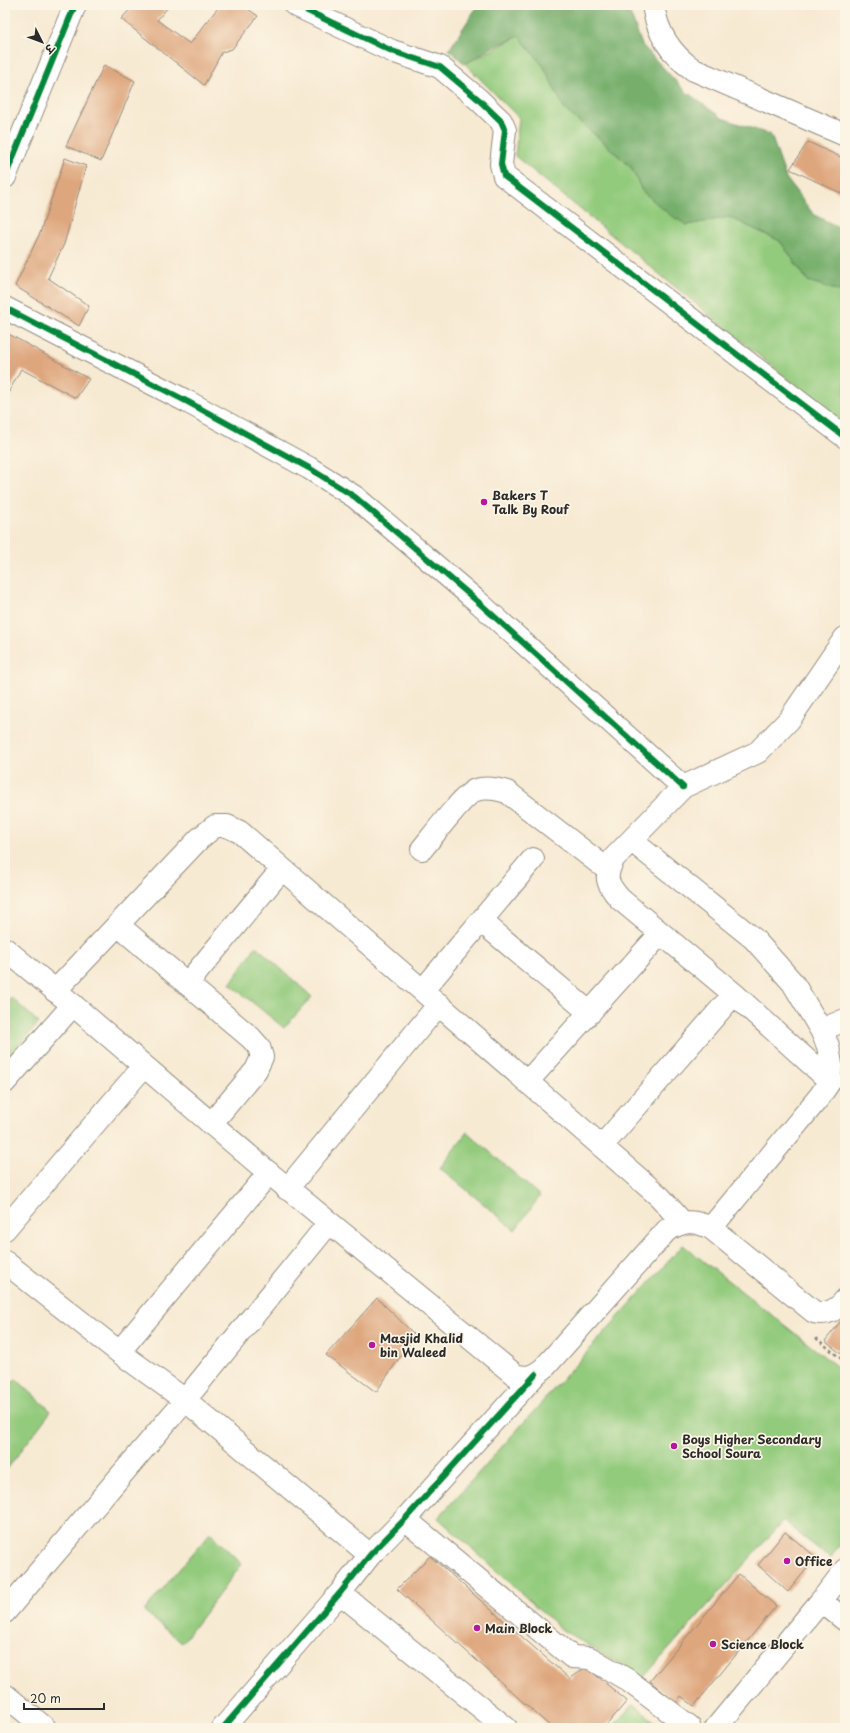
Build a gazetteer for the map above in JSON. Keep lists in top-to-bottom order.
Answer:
{
  "places": [
    "Bakers T Talk By Rouf",
    "Masjid Khalid bin Waleed",
    "Boys Higher Secondary School Soura",
    "Office",
    "Main Block",
    "Science Block"
  ],
  "scale_bar": "20 m",
  "north": "bottom right"
}
